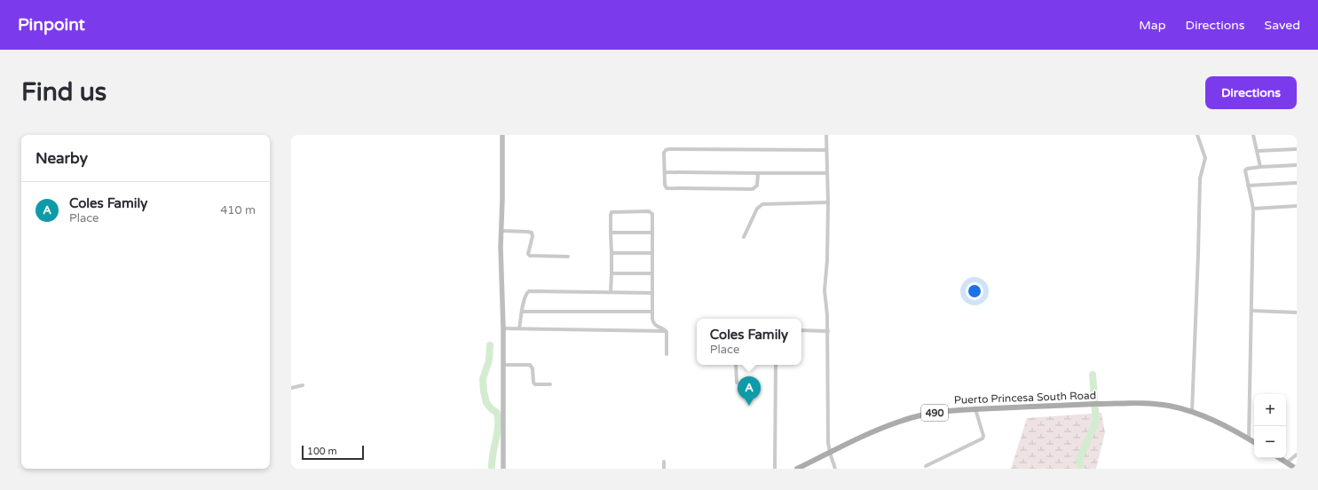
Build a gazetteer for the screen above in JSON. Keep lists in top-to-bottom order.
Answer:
{
  "streets": {
    "main road": ["Puerto Princesa South Road", "490"]
  },
  "scale_bar": "100 m",
  "page": {
    "header": "Pinpoint",
    "nav": ["Map", "Directions", "Saved"],
    "buttons": "Directions",
    "title": "Find us",
    "heading": "Nearby",
    "list": [
      {
        "mark": "A",
        "name": "Coles Family",
        "note": "Place",
        "value": "410 m"
      }
    ],
    "popup": ["Coles Family", "Place"],
    "pins": "A",
    "map_buttons": ["+", "−"],
    "scale": "100 m"
  }
}
